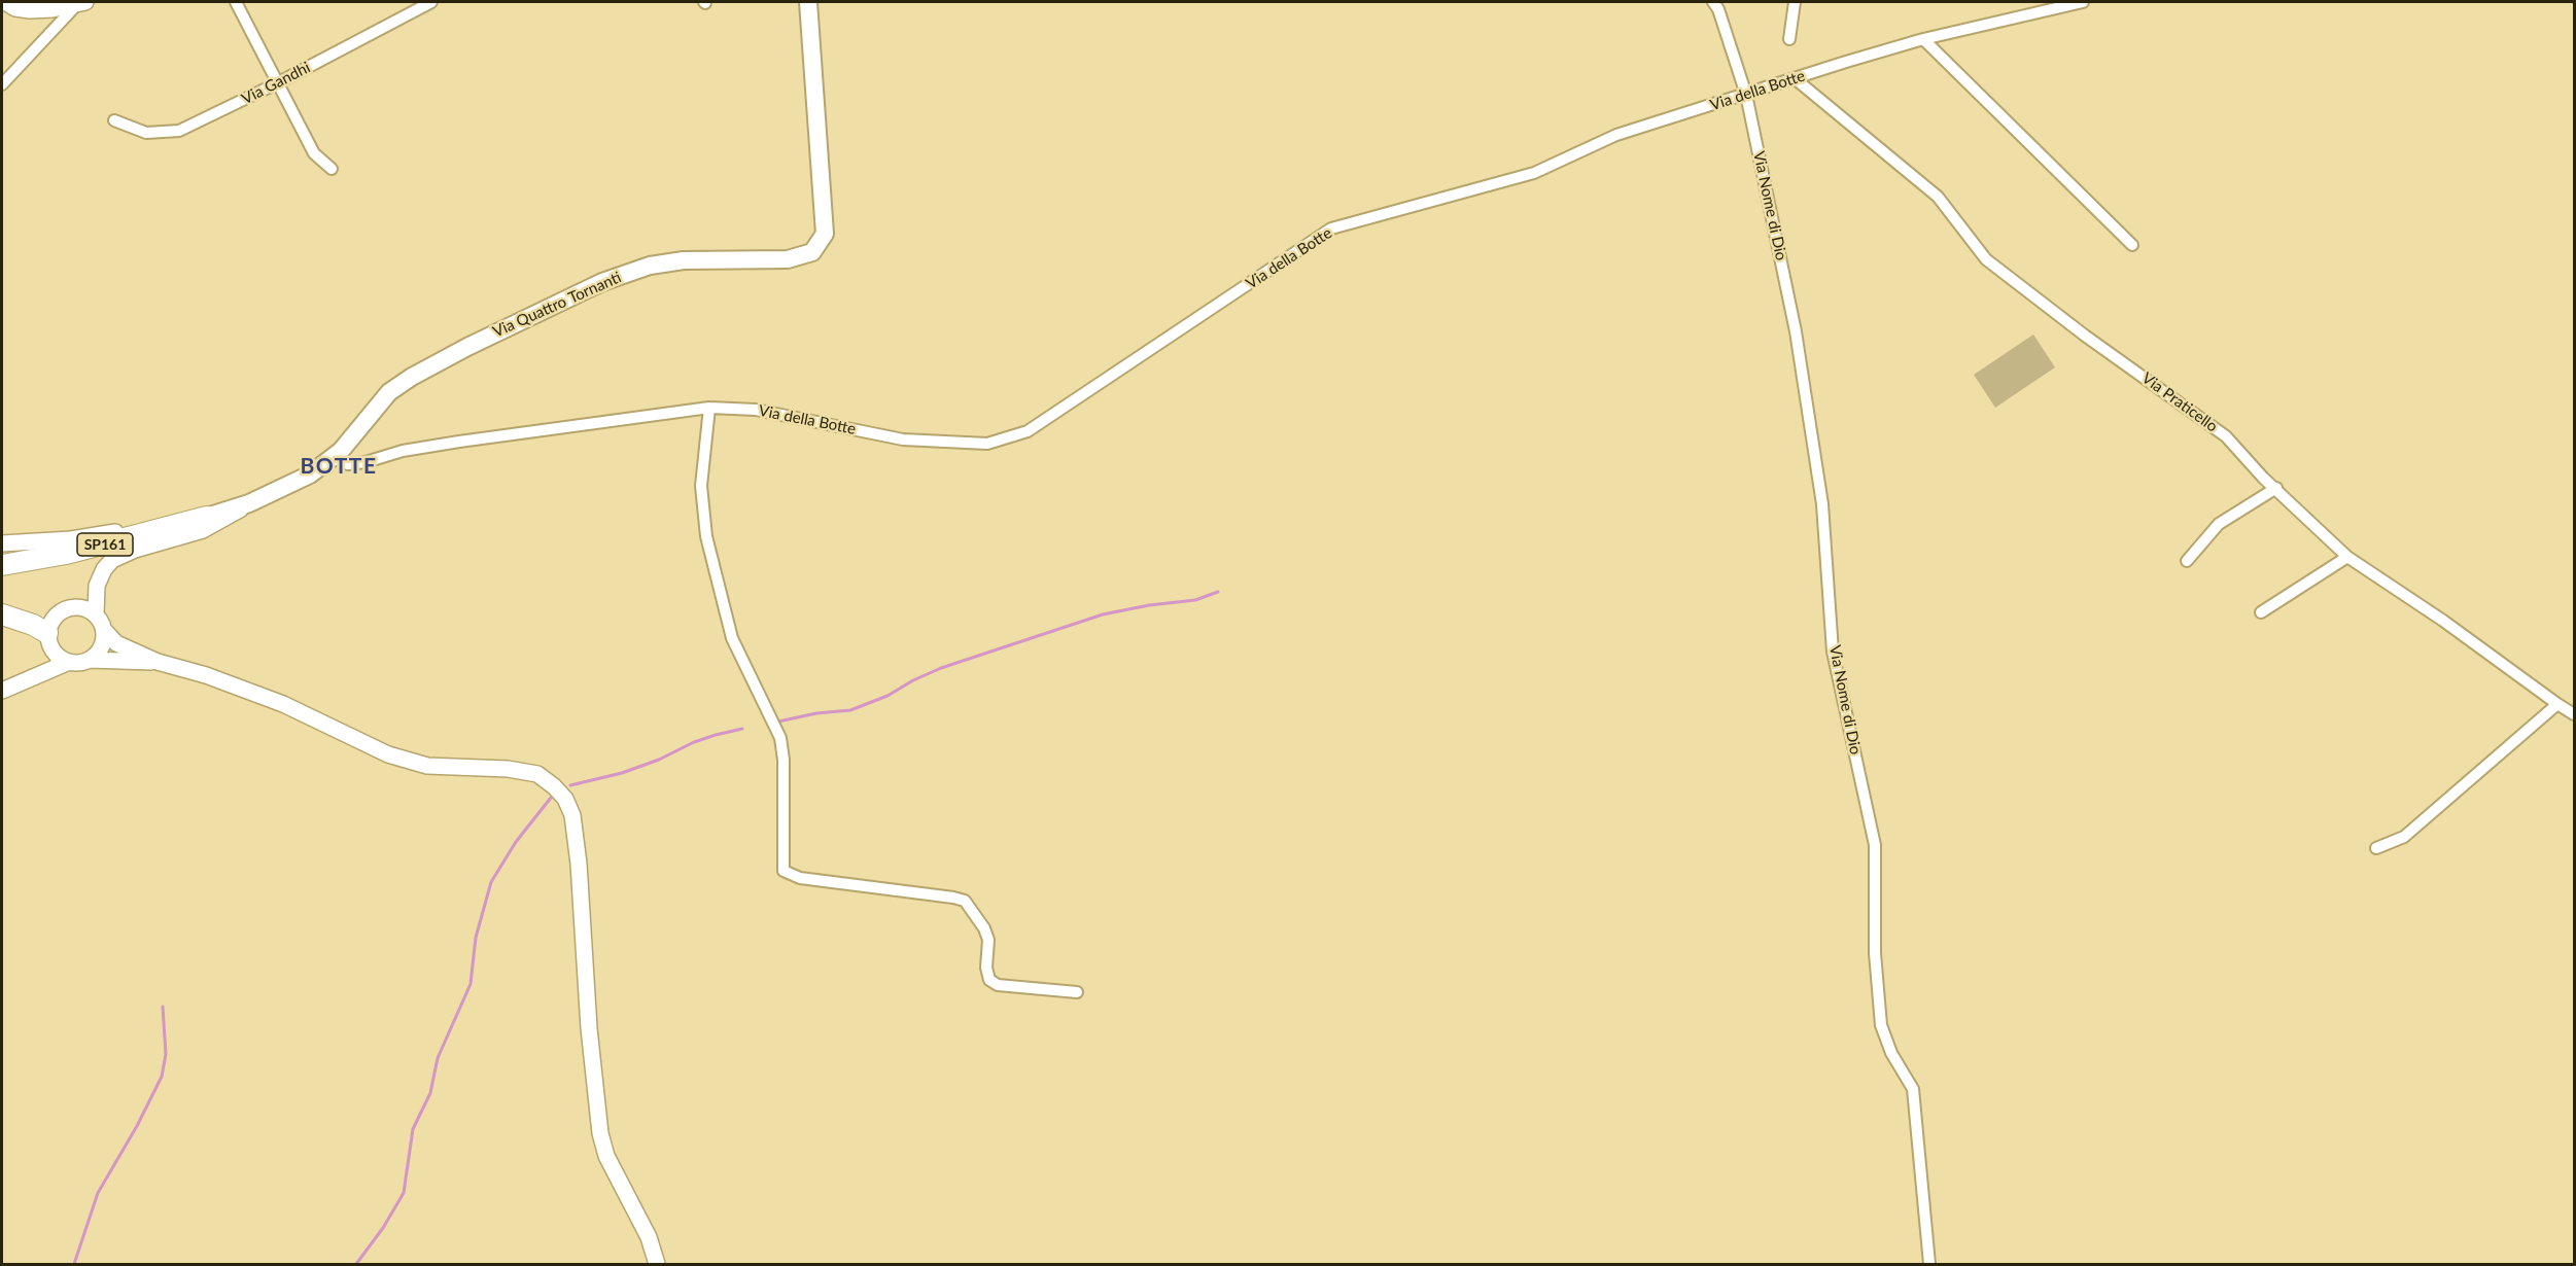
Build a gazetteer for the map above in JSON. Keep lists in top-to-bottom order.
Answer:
{
  "streets": {
    "highway": ["SP161"],
    "main road": ["Via Quattro Tornanti"],
    "street": [
      "Via Gandhi",
      "Via della Botte",
      "Via Nome di Dio",
      "Via Praticello"
    ]
  },
  "crossings": [
    ["Via della Botte", "Via Nome di Dio"],
    ["Via della Botte", "Via Quattro Tornanti"],
    ["Via della Botte", "Via Praticello"],
    ["Via Quattro Tornanti", "SP161"]
  ],
  "districts": ["BOTTE"]
}
